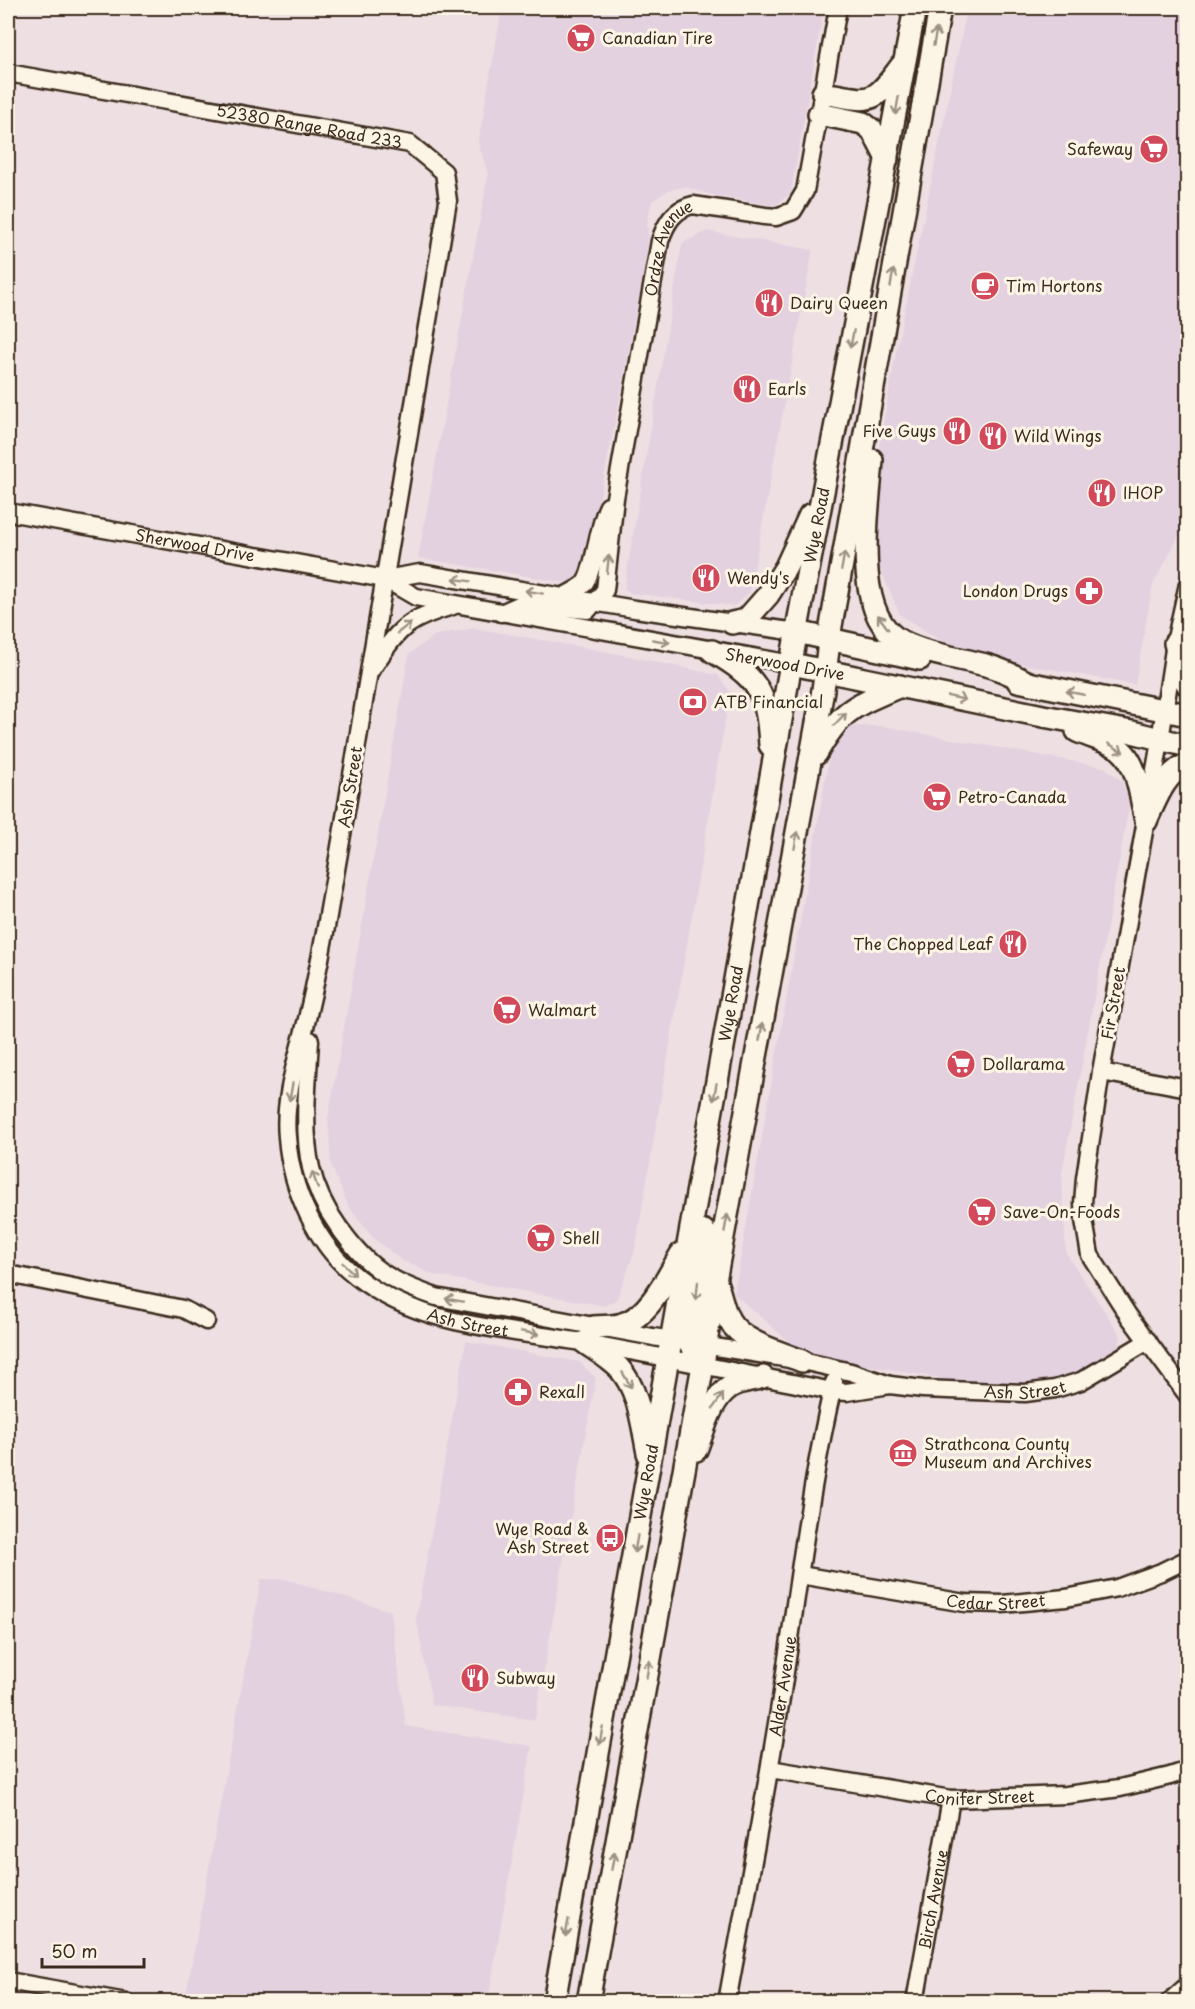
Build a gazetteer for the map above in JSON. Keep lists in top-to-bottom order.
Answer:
{
  "streets": {
    "main road": ["Wye Road", "Sherwood Drive"],
    "street": [
      "52380 Range Road 233",
      "Ordze Avenue",
      "Ash Street",
      "Fir Street",
      "Cedar Street",
      "Alder Avenue",
      "Conifer Street",
      "Birch Avenue"
    ]
  },
  "crossings": [
    ["52380 Range Road 233", "Sherwood Drive"],
    ["52380 Range Road 233", "Ash Street"],
    ["Ordze Avenue", "Sherwood Drive"],
    ["Wye Road", "Sherwood Drive"],
    ["Wye Road", "Ash Street"],
    ["Sherwood Drive", "Ash Street"],
    ["Sherwood Drive", "Fir Street"],
    ["Ash Street", "Fir Street"],
    ["Ash Street", "Alder Avenue"],
    ["Cedar Street", "Alder Avenue"],
    ["Alder Avenue", "Conifer Street"],
    ["Conifer Street", "Birch Avenue"]
  ],
  "places": {
    "supermarket": [
      "Canadian Tire",
      "Safeway",
      "Petro-Canada",
      "Walmart",
      "Dollarama",
      "Save-On-Foods",
      "Shell"
    ],
    "cafe": ["Tim Hortons"],
    "restaurant": [
      "Dairy Queen",
      "Earls",
      "Five Guys",
      "Wild Wings",
      "IHOP",
      "Wendy's",
      "The Chopped Leaf",
      "Subway"
    ],
    "pharmacy": ["London Drugs", "Rexall"],
    "bank": ["ATB Financial"],
    "museum": ["Strathcona County Museum and Archives"],
    "bus stop": ["Wye Road & Ash Street"]
  },
  "scale_bar": "50 m"
}
